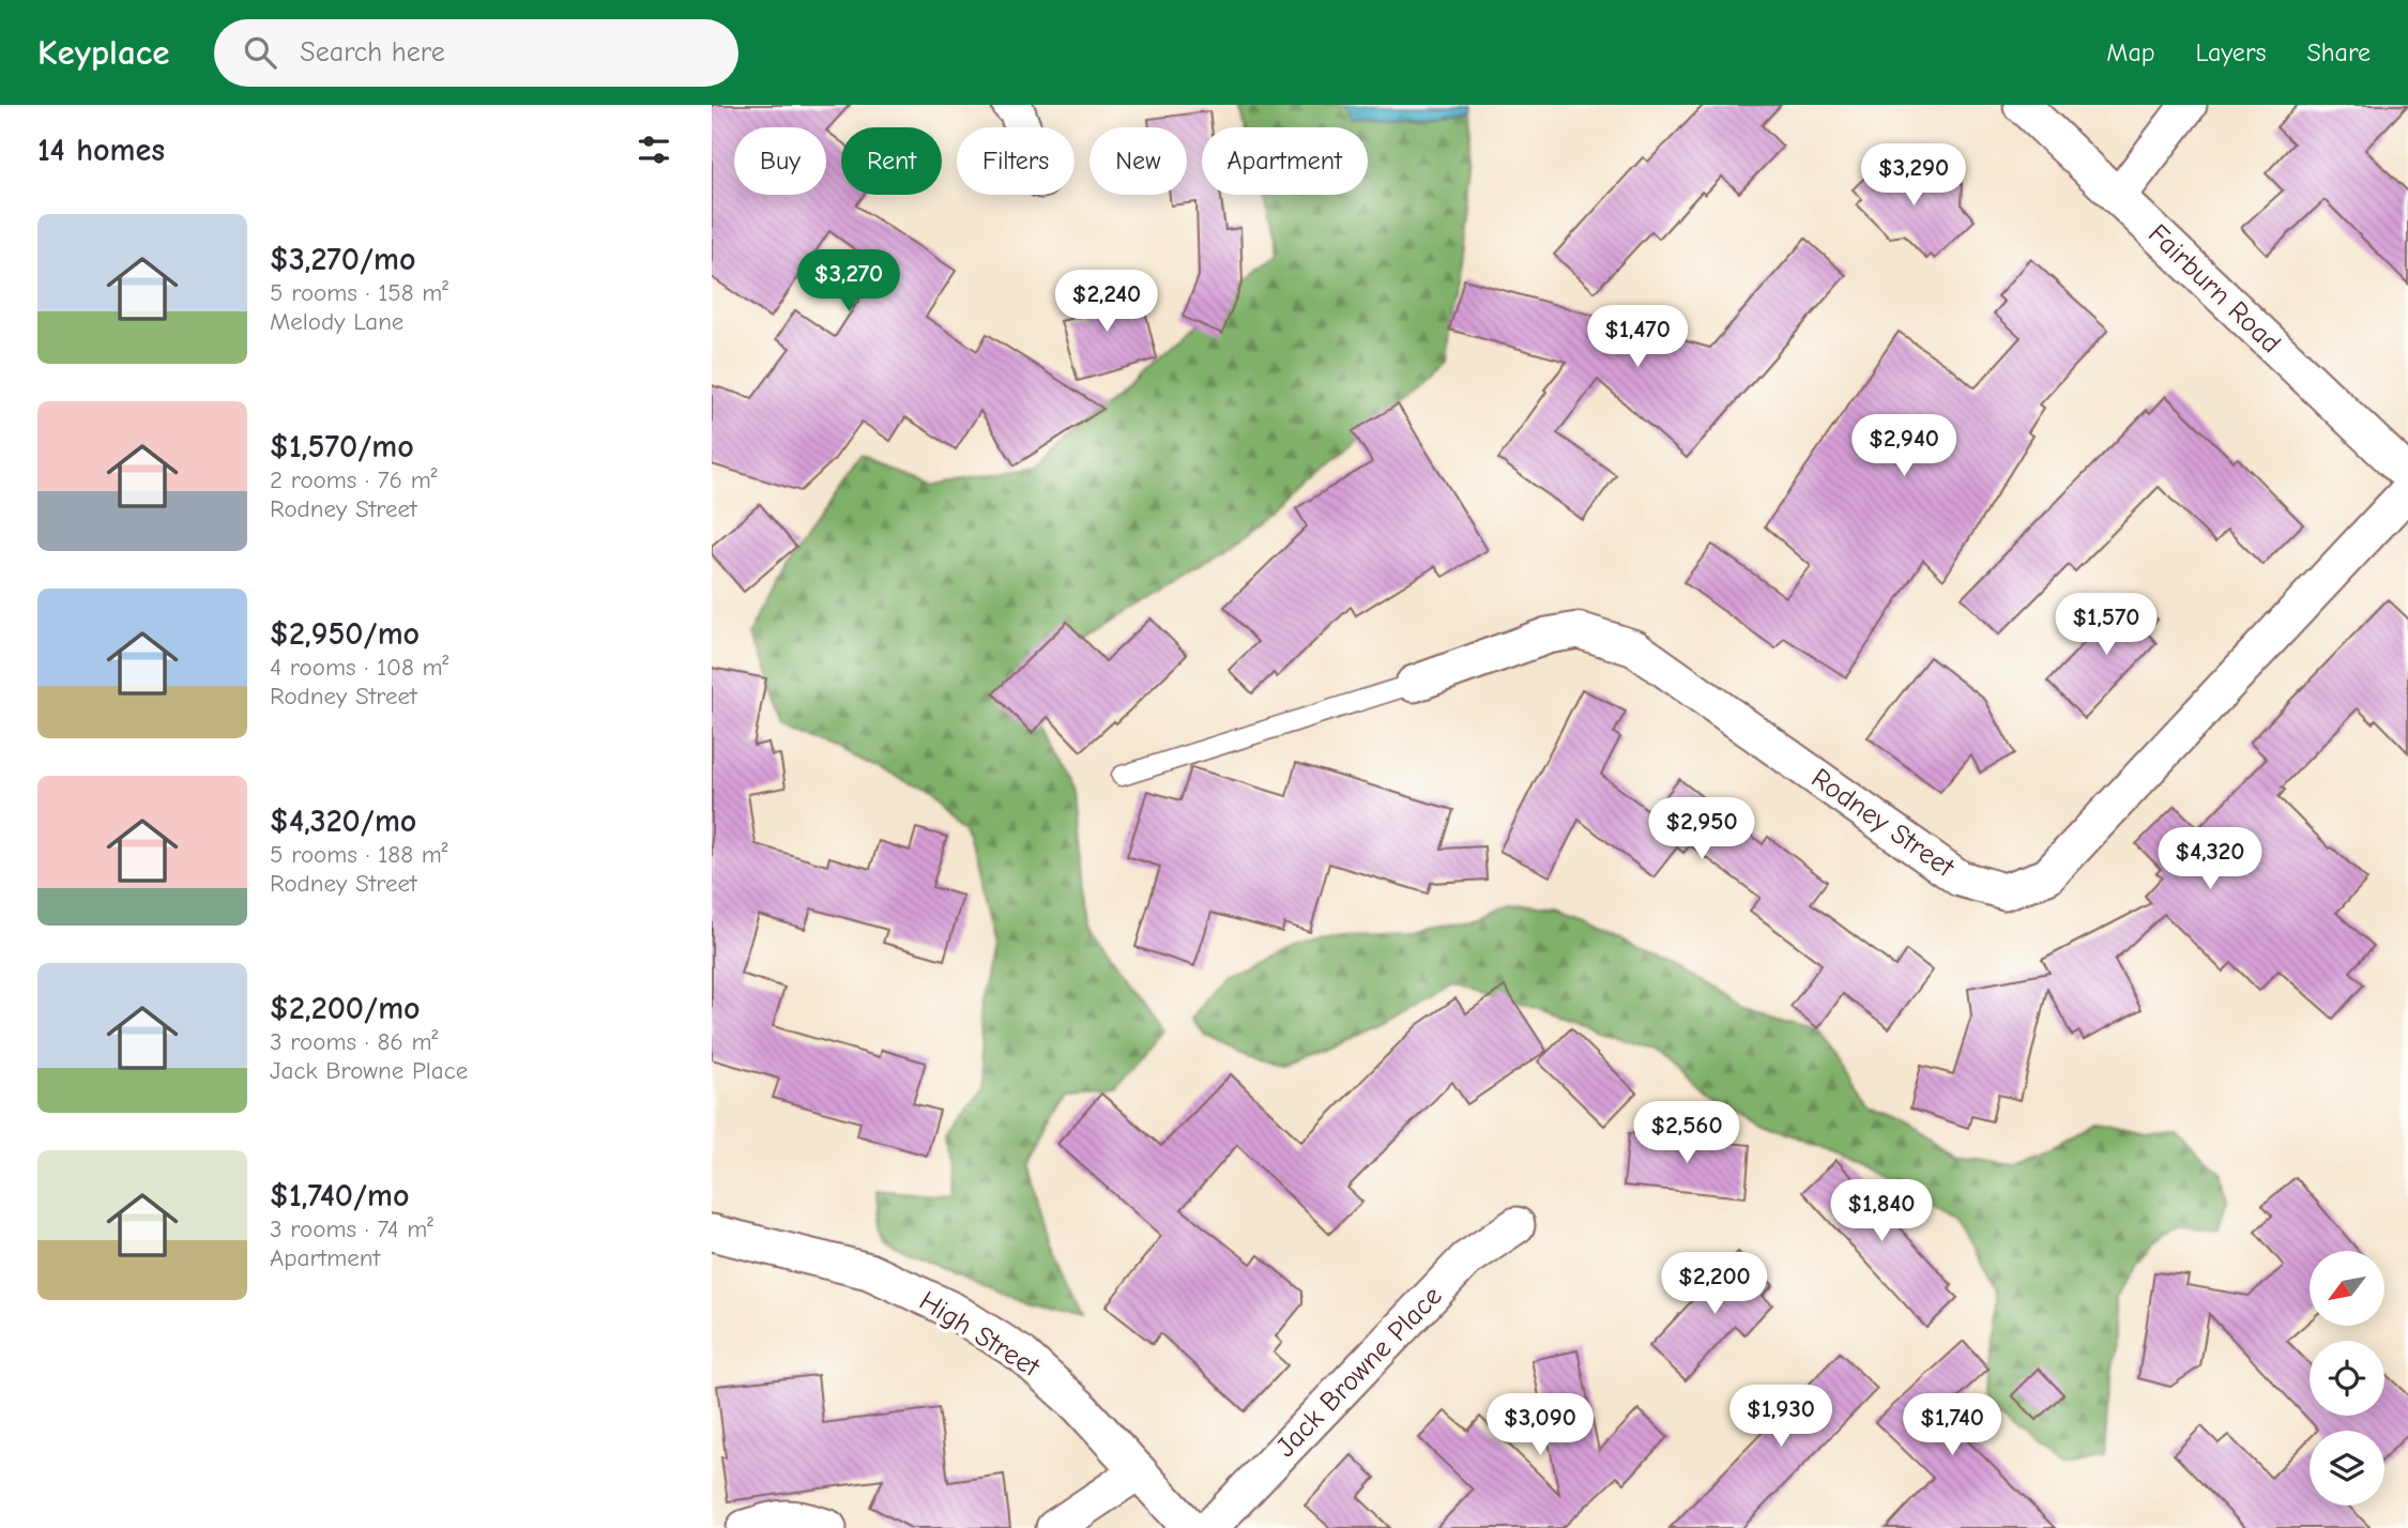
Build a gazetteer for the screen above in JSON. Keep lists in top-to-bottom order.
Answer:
{
  "streets": {
    "street": [
      "Fairburn Road",
      "Rodney Street",
      "High Street",
      "Jack Browne Place"
    ]
  },
  "north": "bottom left",
  "page": {
    "header": "Keyplace",
    "search": "Search here",
    "nav": ["Map", "Layers", "Share"],
    "heading": "14 homes",
    "chip": [
      "Buy",
      "Rent",
      "Filters",
      "New",
      "Apartment"
    ],
    "price": [
      "$3,290",
      "$3,270",
      "$2,240",
      "$1,470",
      "$2,940",
      "$1,570",
      "$2,950",
      "$4,320",
      "$2,560",
      "$1,840",
      "$2,200",
      "$1,930",
      "$3,090",
      "$1,740"
    ],
    "list": [
      {
        "name": "$3,270/mo",
        "note": "5 rooms · 158 m² · Melody Lane"
      },
      {
        "name": "$1,570/mo",
        "note": "2 rooms · 76 m² · Rodney Street"
      },
      {
        "name": "$2,950/mo",
        "note": "4 rooms · 108 m² · Rodney Street"
      },
      {
        "name": "$4,320/mo",
        "note": "5 rooms · 188 m² · Rodney Street"
      },
      {
        "name": "$2,200/mo",
        "note": "3 rooms · 86 m² · Jack Browne Place"
      },
      {
        "name": "$1,740/mo",
        "note": "3 rooms · 74 m² · Apartment"
      }
    ]
  }
}
